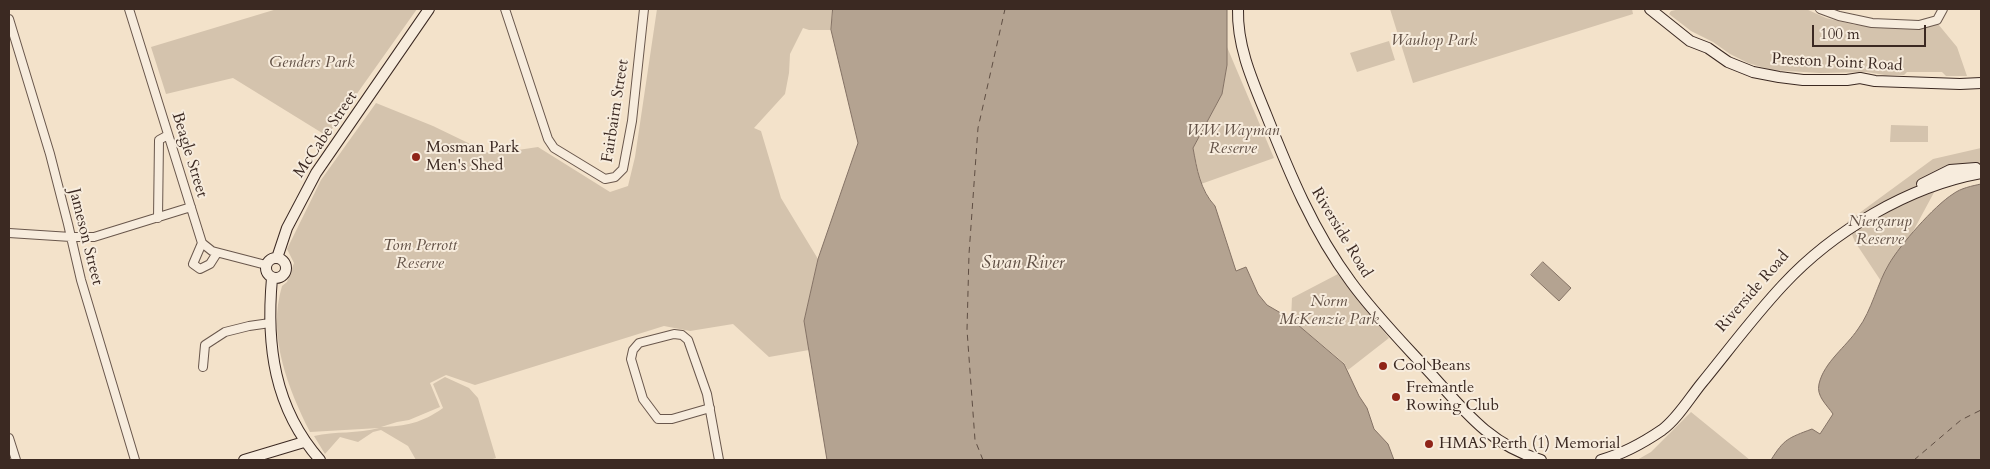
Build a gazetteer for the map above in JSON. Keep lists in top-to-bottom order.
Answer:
{
  "streets": {
    "street": [
      "Preston Point Road",
      "Fairbairn Street",
      "McCabe Street",
      "Beagle Street",
      "Riverside Road",
      "Jameson Street"
    ]
  },
  "water": ["Swan River"],
  "parks": [
    "Wauhop Park",
    "Genders Park",
    "W.W. Wayman Reserve",
    "Niergarup Reserve",
    "Tom Perrott Reserve",
    "Norm McKenzie Park"
  ],
  "places": [
    "Mosman Park Men's Shed",
    "Cool Beans",
    "Fremantle Rowing Club",
    "HMAS Perth (1) Memorial"
  ],
  "scale_bar": "100 m"
}
